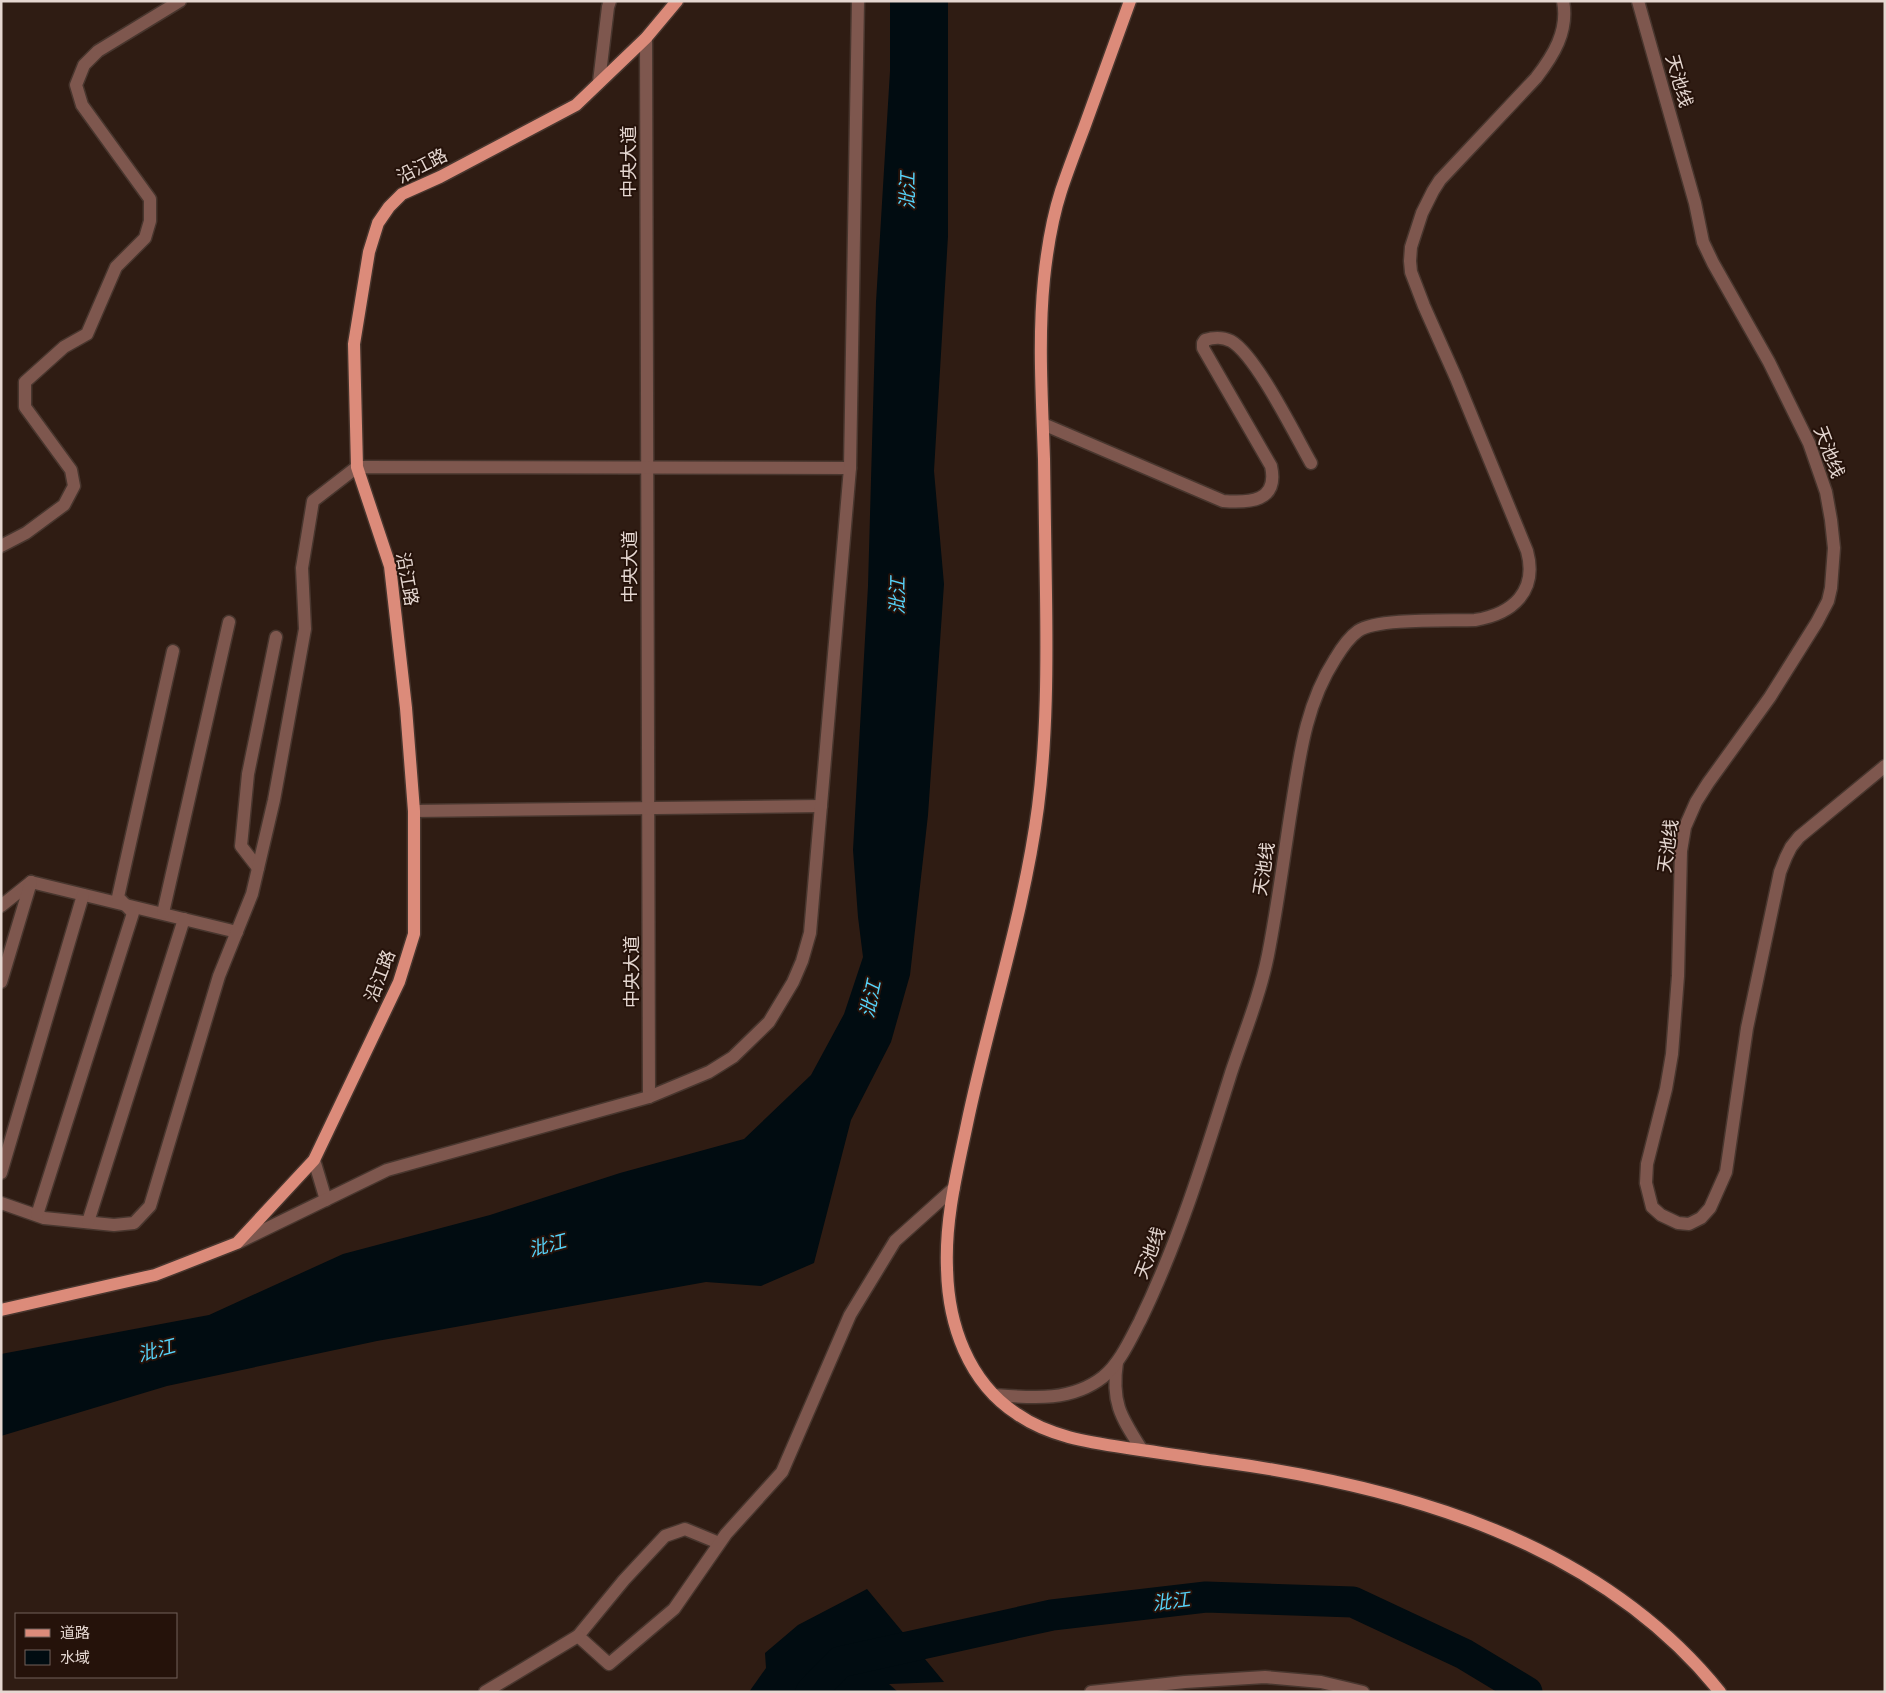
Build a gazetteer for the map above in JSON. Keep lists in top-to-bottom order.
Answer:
{
  "streets": {
    "main road": ["沿江路"],
    "street": ["天池线", "中央大道"]
  },
  "crossings": [
    ["中央大道", "沿江路"]
  ],
  "water": ["沘江"],
  "legend": ["道路", "水域"]
}
